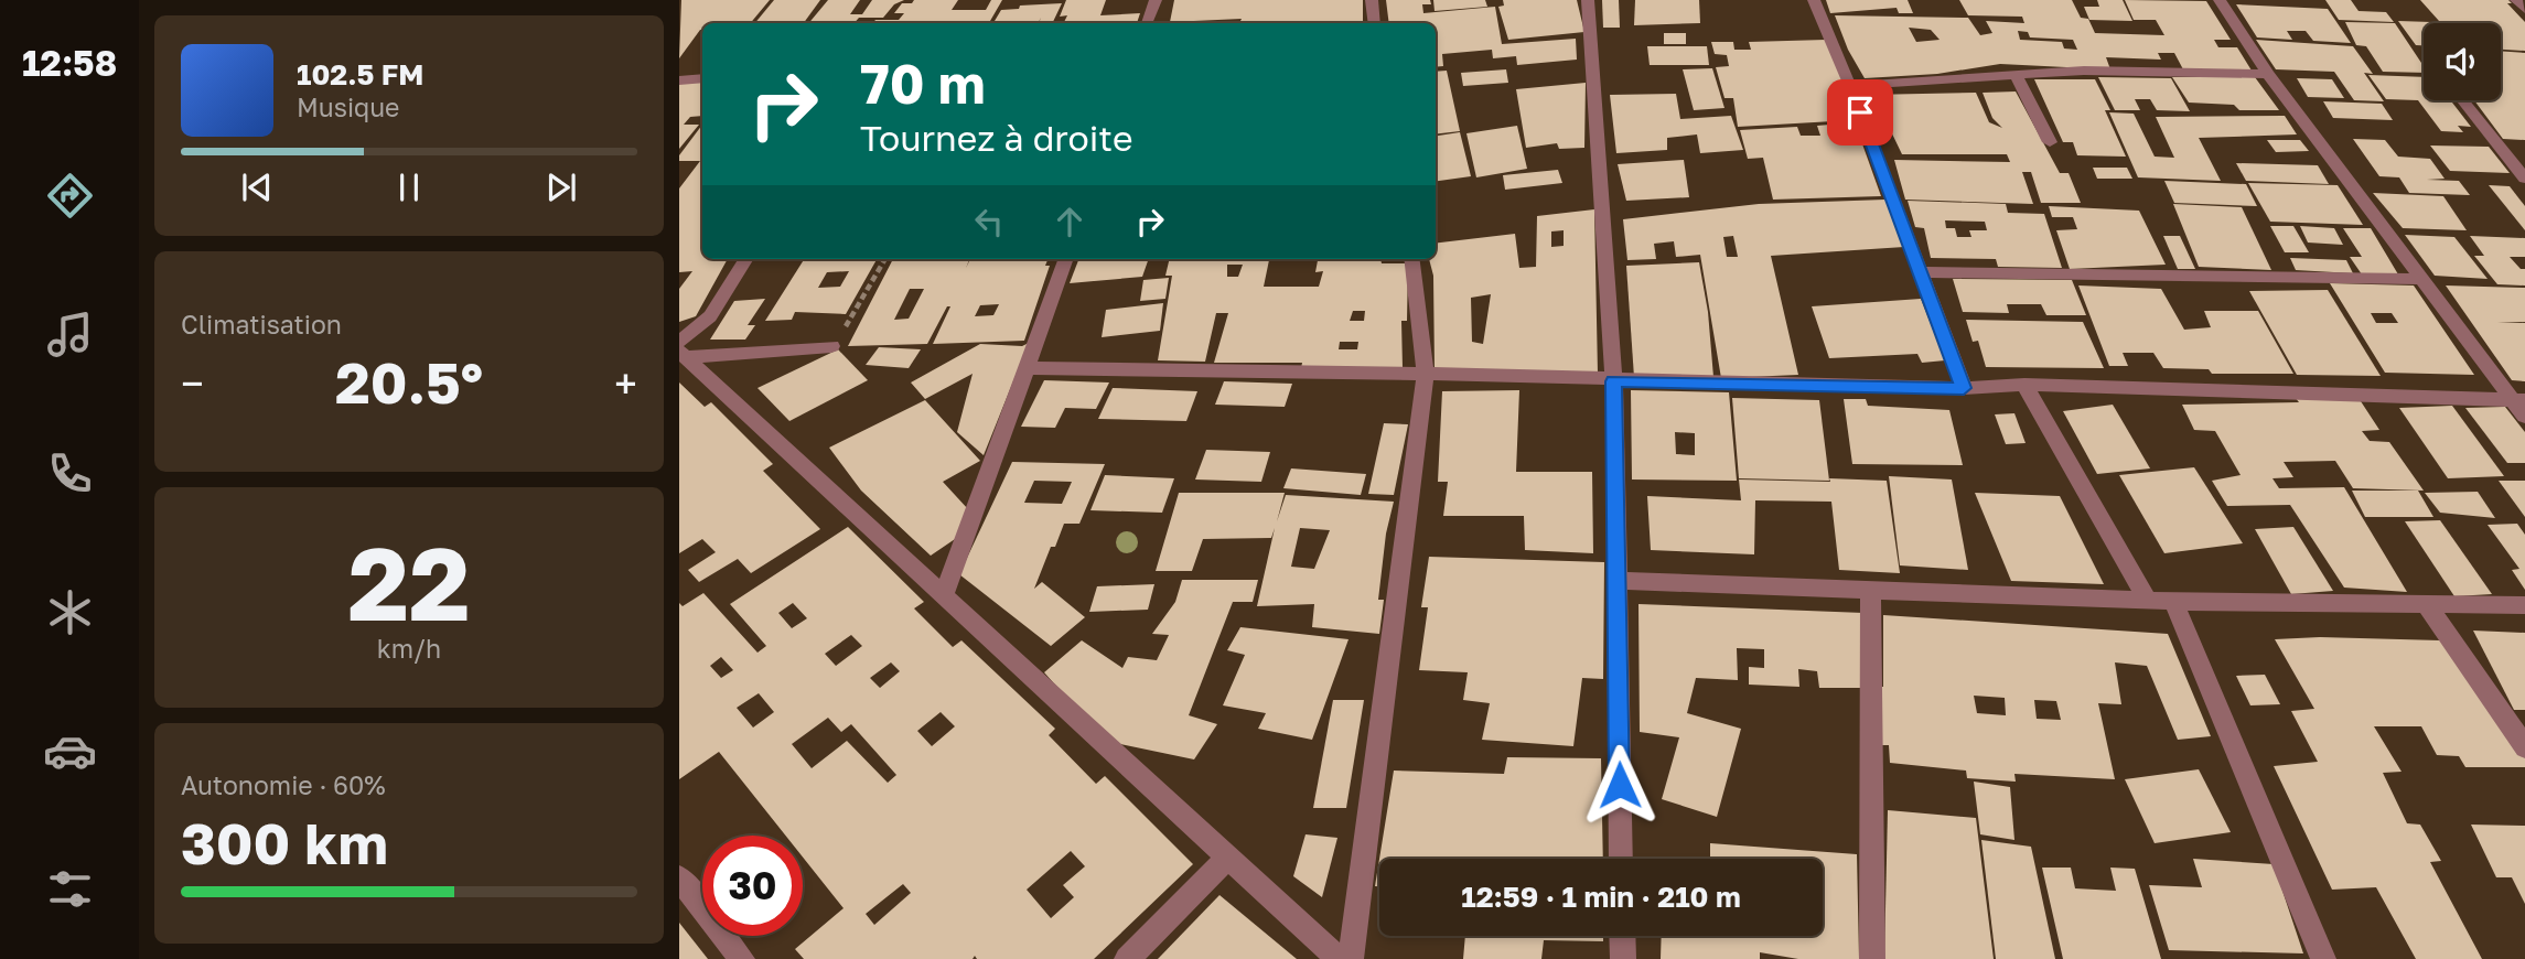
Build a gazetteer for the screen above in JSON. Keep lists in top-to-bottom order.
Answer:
{
  "page": {
    "tabs": "12:58",
    "turn": ["70 m", "Tournez à droite"],
    "song": ["102.5 FM", "Musique"],
    "tile": [
      "Climatisation",
      ["22", "km/h"],
      ["Autonomie · 60%", "300 km"]
    ],
    "heat": ["−", "20.5°", "+"],
    "limit": "30",
    "trip": "12:59 · 1 min · 210 m"
  }
}
